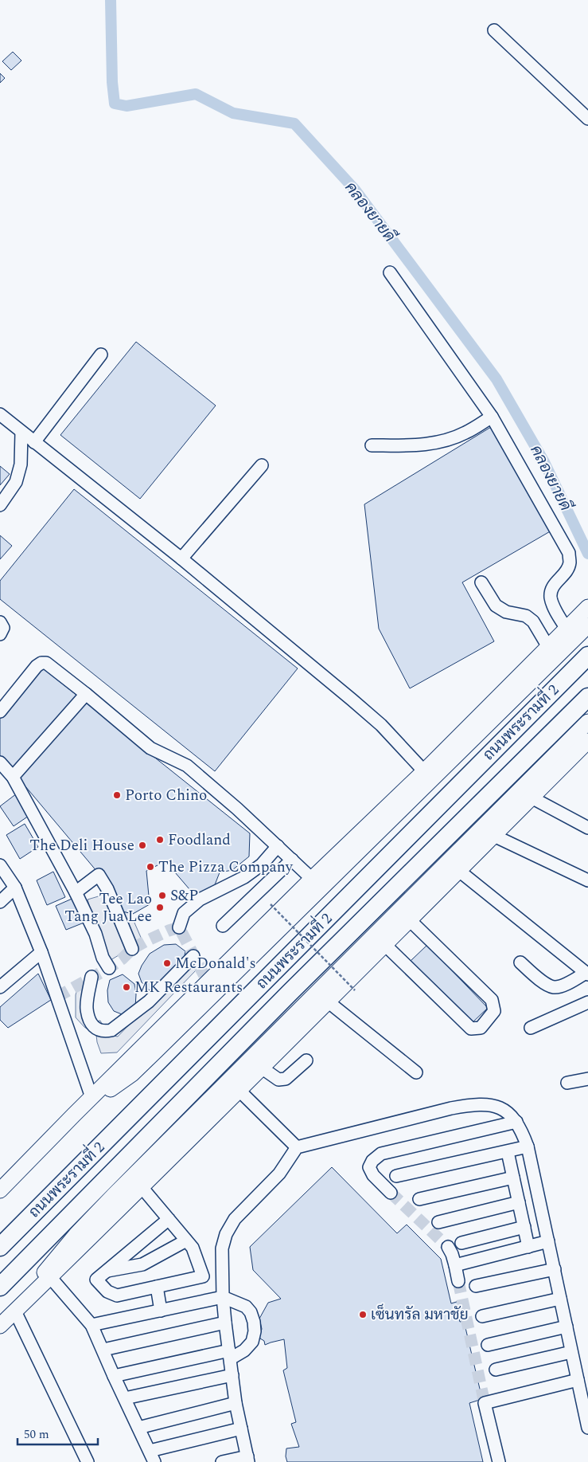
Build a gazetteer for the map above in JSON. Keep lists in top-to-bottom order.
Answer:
{
  "streets": {
    "highway": ["ถนนพระรามที่ 2"]
  },
  "water": ["คลองยายดี"],
  "places": [
    "Porto Chino",
    "Foodland",
    "The Deli House",
    "The Pizza Company",
    "S&P",
    "Tee Lao Tang Jua Lee",
    "McDonald's",
    "MK Restaurants",
    "เซ็นทรัล มหาชัย"
  ],
  "scale_bar": "50 m"
}
